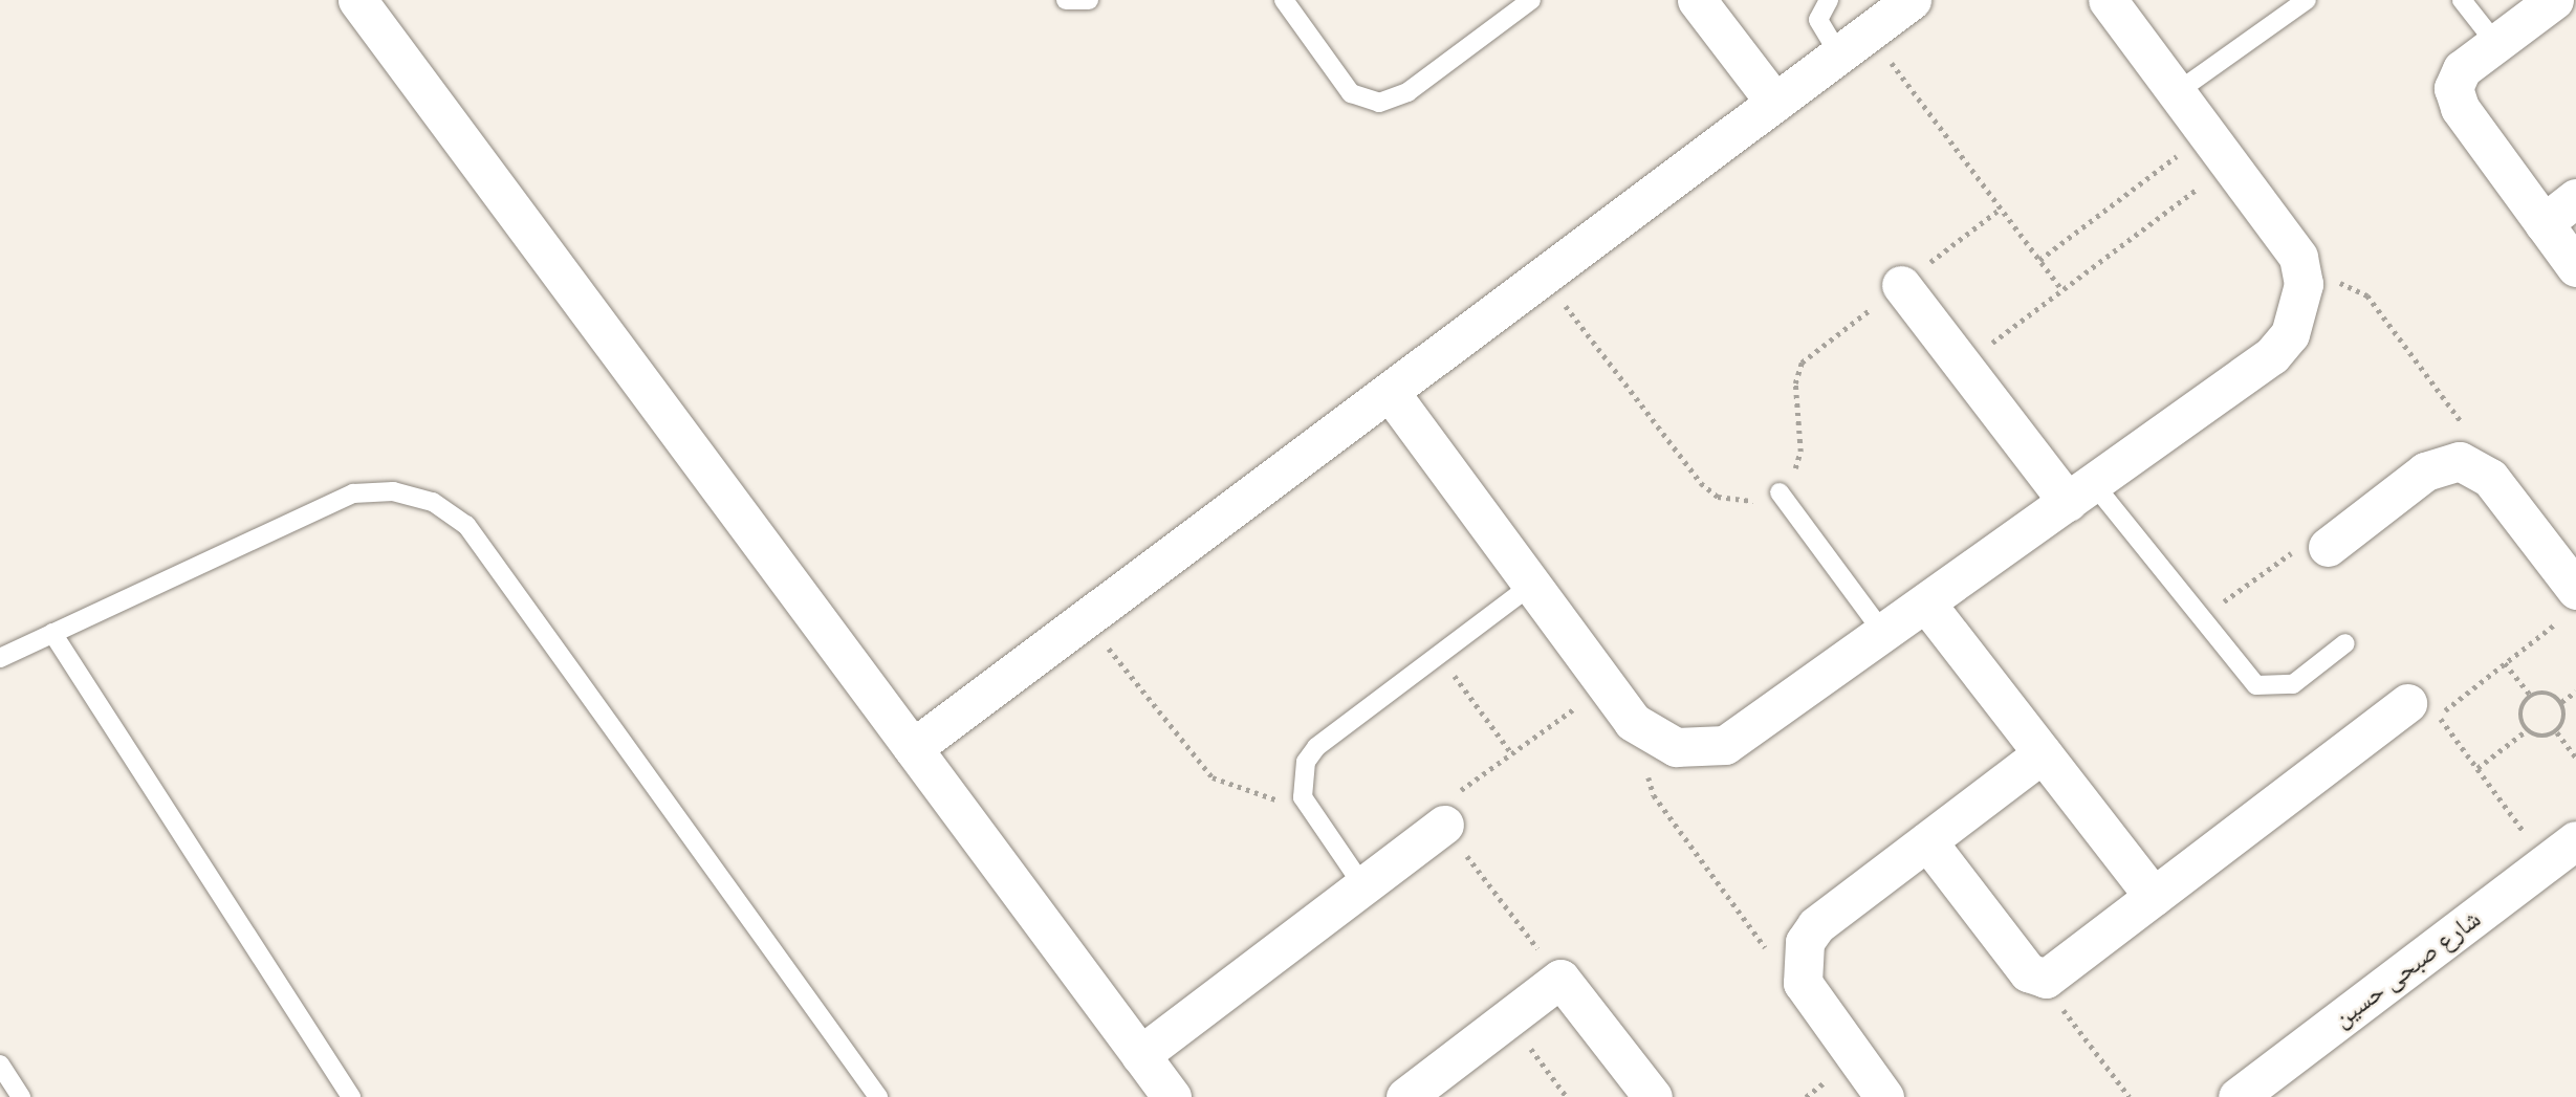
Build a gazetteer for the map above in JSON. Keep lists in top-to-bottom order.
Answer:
{
  "streets": {
    "street": ["شارع صبحى حسين"]
  }
}
